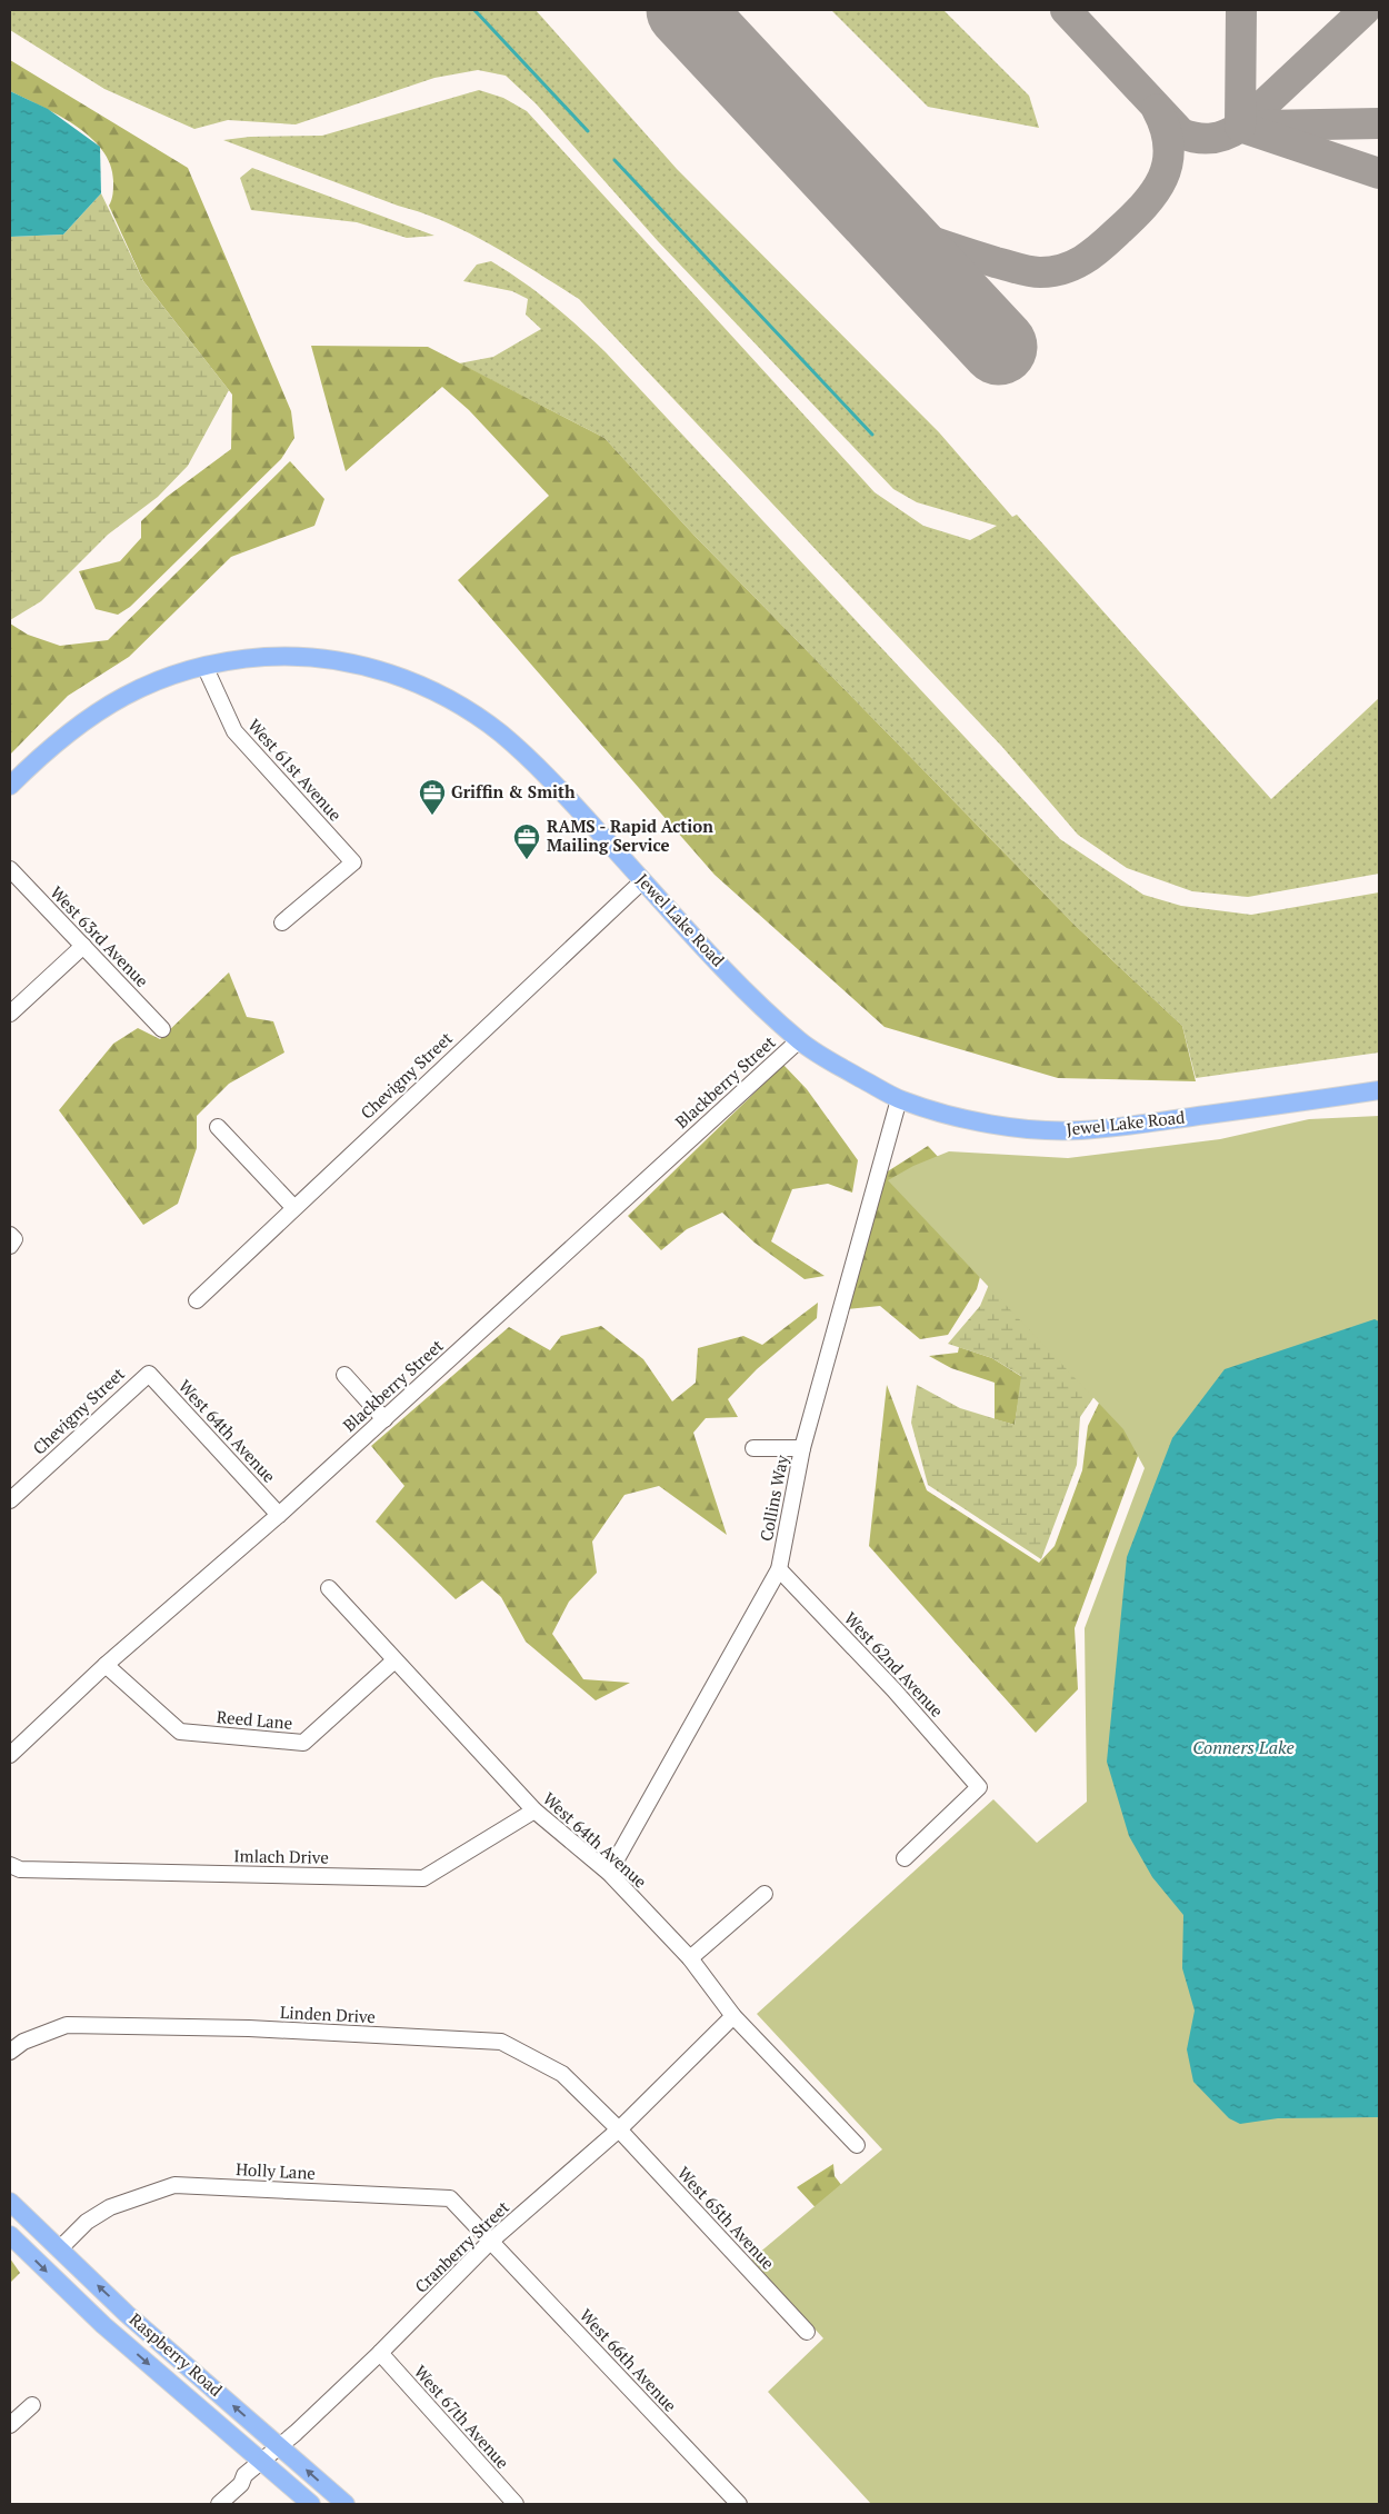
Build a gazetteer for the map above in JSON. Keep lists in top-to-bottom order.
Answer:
{
  "streets": {
    "main road": ["Jewel Lake Road", "Raspberry Road"],
    "street": [
      "West 61st Avenue",
      "West 63rd Avenue",
      "Chevigny Street",
      "Blackberry Street",
      "West 64th Avenue",
      "Collins Way",
      "West 62nd Avenue",
      "Reed Lane",
      "Imlach Drive",
      "Linden Drive",
      "Holly Lane",
      "West 65th Avenue",
      "Cranberry Street",
      "West 66th Avenue",
      "West 67th Avenue"
    ]
  },
  "crossings": [
    ["West 61st Avenue", "Jewel Lake Road"],
    ["Jewel Lake Road", "Chevigny Street"],
    ["Jewel Lake Road", "Blackberry Street"],
    ["Jewel Lake Road", "Collins Way"],
    ["Chevigny Street", "West 64th Avenue"],
    ["Blackberry Street", "West 64th Avenue"],
    ["Blackberry Street", "Reed Lane"],
    ["West 64th Avenue", "Collins Way"],
    ["West 64th Avenue", "Reed Lane"],
    ["West 64th Avenue", "Imlach Drive"],
    ["West 64th Avenue", "Cranberry Street"],
    ["Collins Way", "West 62nd Avenue"],
    ["Linden Drive", "West 65th Avenue"],
    ["Linden Drive", "Cranberry Street"],
    ["Holly Lane", "Cranberry Street"],
    ["Holly Lane", "Raspberry Road"],
    ["Holly Lane", "West 66th Avenue"],
    ["West 65th Avenue", "Cranberry Street"],
    ["Cranberry Street", "Raspberry Road"],
    ["Cranberry Street", "West 66th Avenue"],
    ["Cranberry Street", "West 67th Avenue"]
  ],
  "water": ["Conners Lake"],
  "places": {
    "office": ["Griffin & Smith", "RAMS - Rapid Action Mailing Service"]
  }
}
